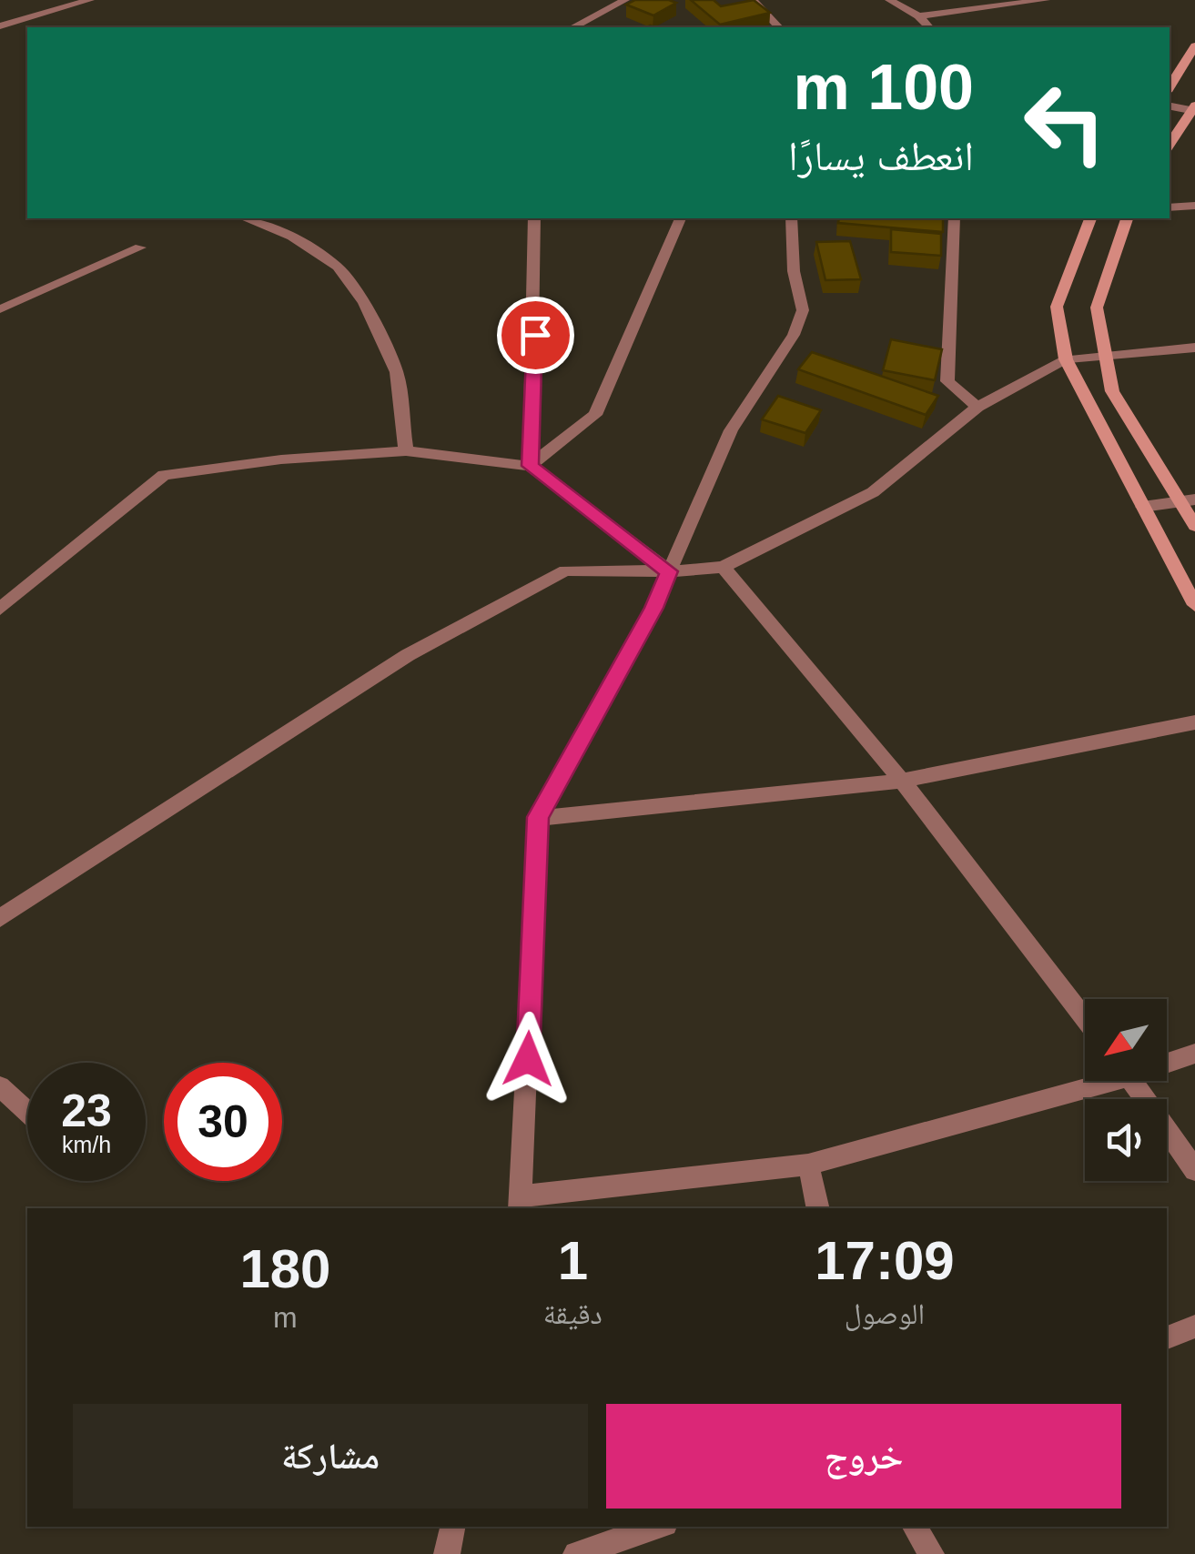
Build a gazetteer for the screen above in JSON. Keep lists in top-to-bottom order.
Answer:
{
  "north": "bottom left",
  "page": {
    "turn": ["100 m", "انعطف يسارًا"],
    "speed": "23 km/h",
    "limit": "30",
    "eta": [
      "17:09",
      "الوصول",
      "1",
      "دقيقة",
      "180",
      "m"
    ],
    "buttons": ["خروج", "مشاركة"]
  }
}
